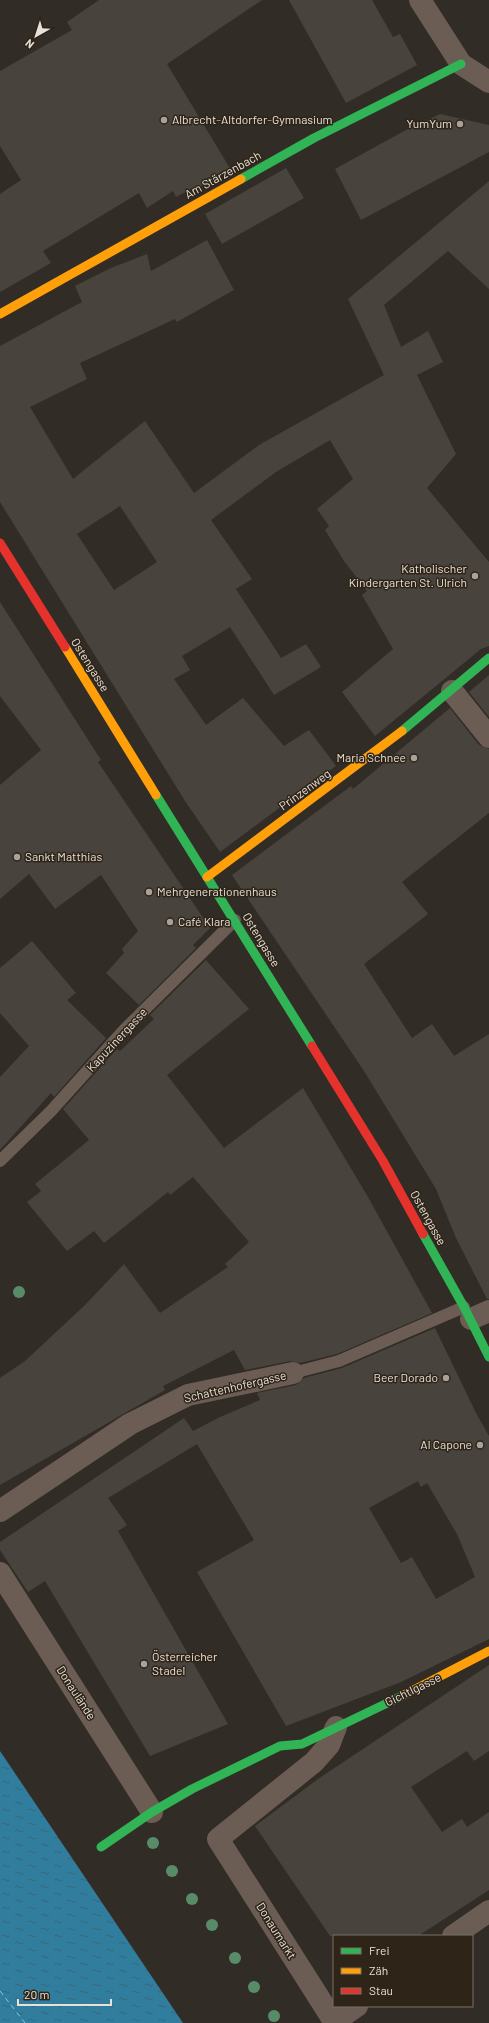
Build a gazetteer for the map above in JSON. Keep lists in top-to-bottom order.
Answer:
{
  "streets": {
    "street": [
      "Am Stärzenbach",
      "Ostengasse",
      "Prinzenweg",
      "Schattenhofergasse",
      "Gichtlgasse",
      "Donaulände",
      "Donaumarkt"
    ],
    "lane": ["Kapuzinergasse"]
  },
  "crossings": [
    ["Ostengasse", "Prinzenweg"],
    ["Ostengasse", "Kapuzinergasse"],
    ["Ostengasse", "Schattenhofergasse"],
    ["Gichtlgasse", "Donaulände"],
    ["Gichtlgasse", "Donaumarkt"]
  ],
  "places": [
    "Albrecht-Altdorfer-Gymnasium",
    "YumYum",
    "Katholischer Kindergarten St. Ulrich",
    "Maria Schnee",
    "Sankt Matthias",
    "Mehrgenerationenhaus",
    "Café Klara",
    "Beer Dorado",
    "Al Capone",
    "Österreicher Stadel"
  ],
  "legend": ["Frei", "Zäh", "Stau"],
  "scale_bar": "20 m",
  "north": "bottom left"
}
